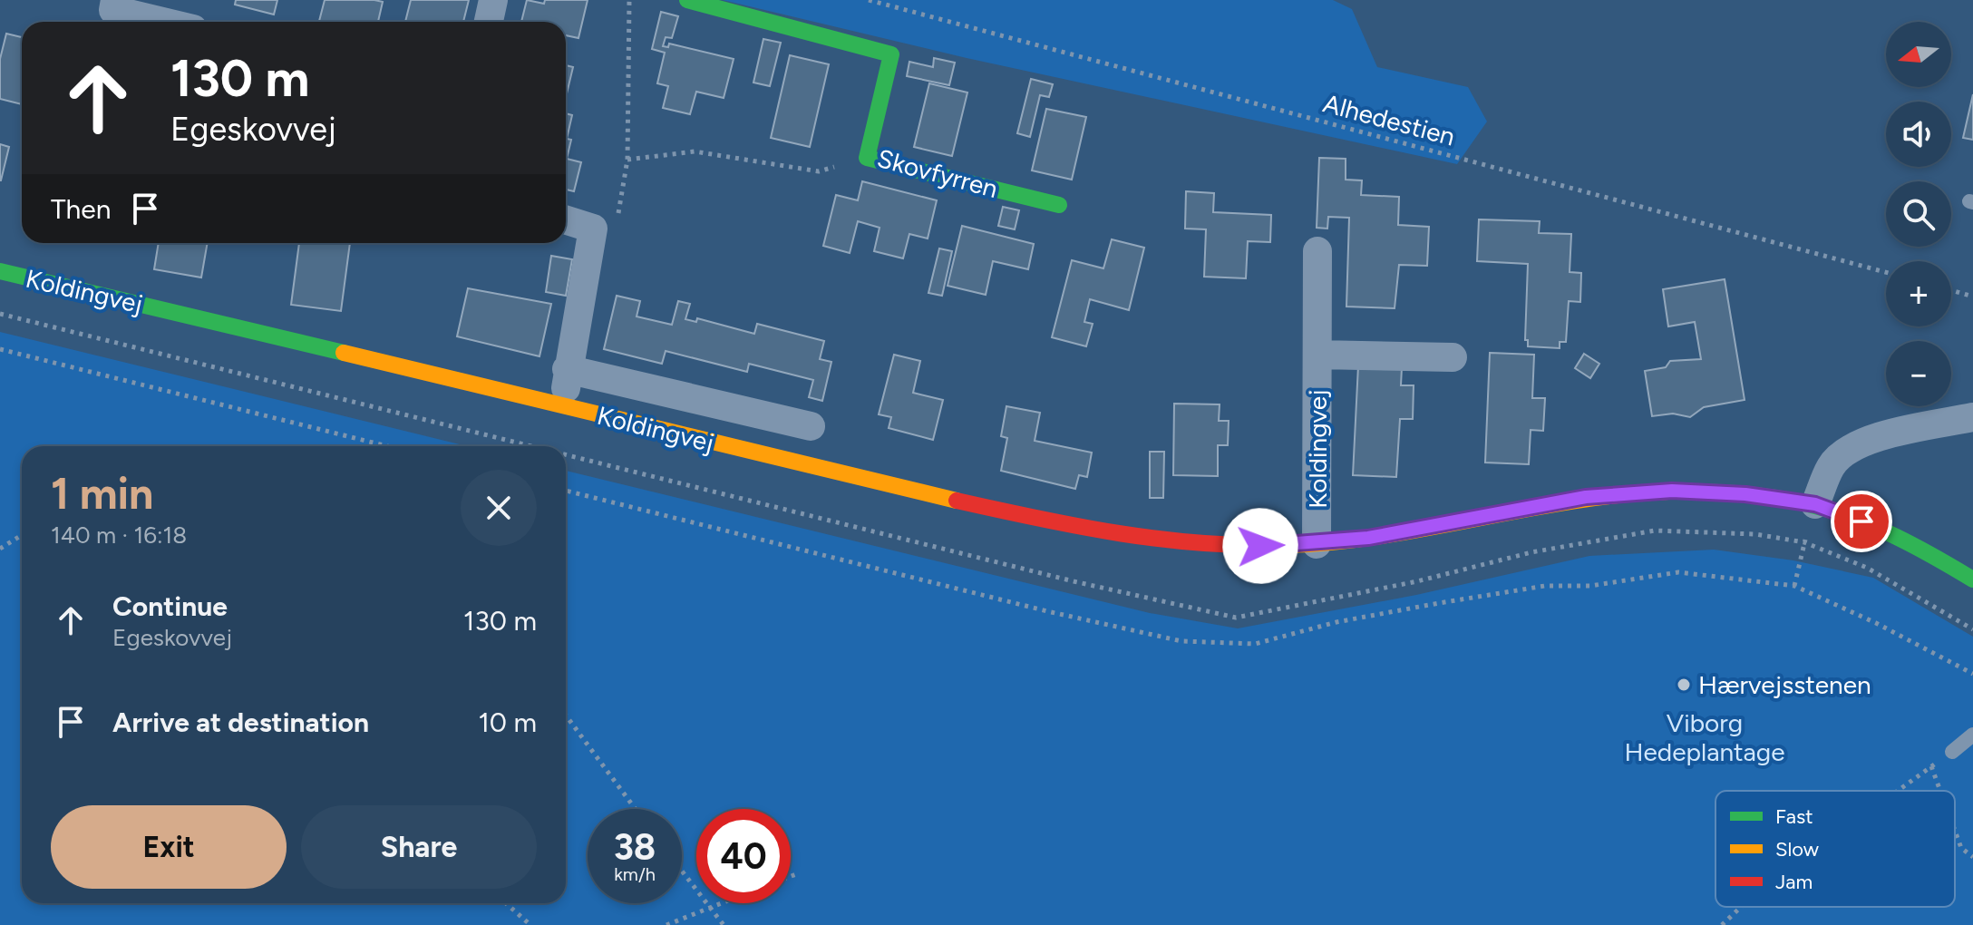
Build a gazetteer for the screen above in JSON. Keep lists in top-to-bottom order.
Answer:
{
  "streets": {
    "street": ["Skovfyrren", "Koldingvej"],
    "path": ["Alhedestien"]
  },
  "parks": ["Viborg Hedeplantage"],
  "places": ["Hærvejsstenen"],
  "legend": ["Fast", "Slow", "Jam"],
  "north": "left",
  "page": {
    "map_buttons": ["+", "−"],
    "turn": ["130 m", "Egeskovvej"],
    "then": "Then",
    "heading": ["1 min", "140 m · 16:18"],
    "list": [
      {
        "name": "Continue",
        "note": "Egeskovvej",
        "value": "130 m"
      },
      {
        "name": "Arrive at destination",
        "value": "10 m"
      }
    ],
    "buttons": ["Exit", "Share"],
    "speed": "38 km/h",
    "limit": "40"
  }
}
